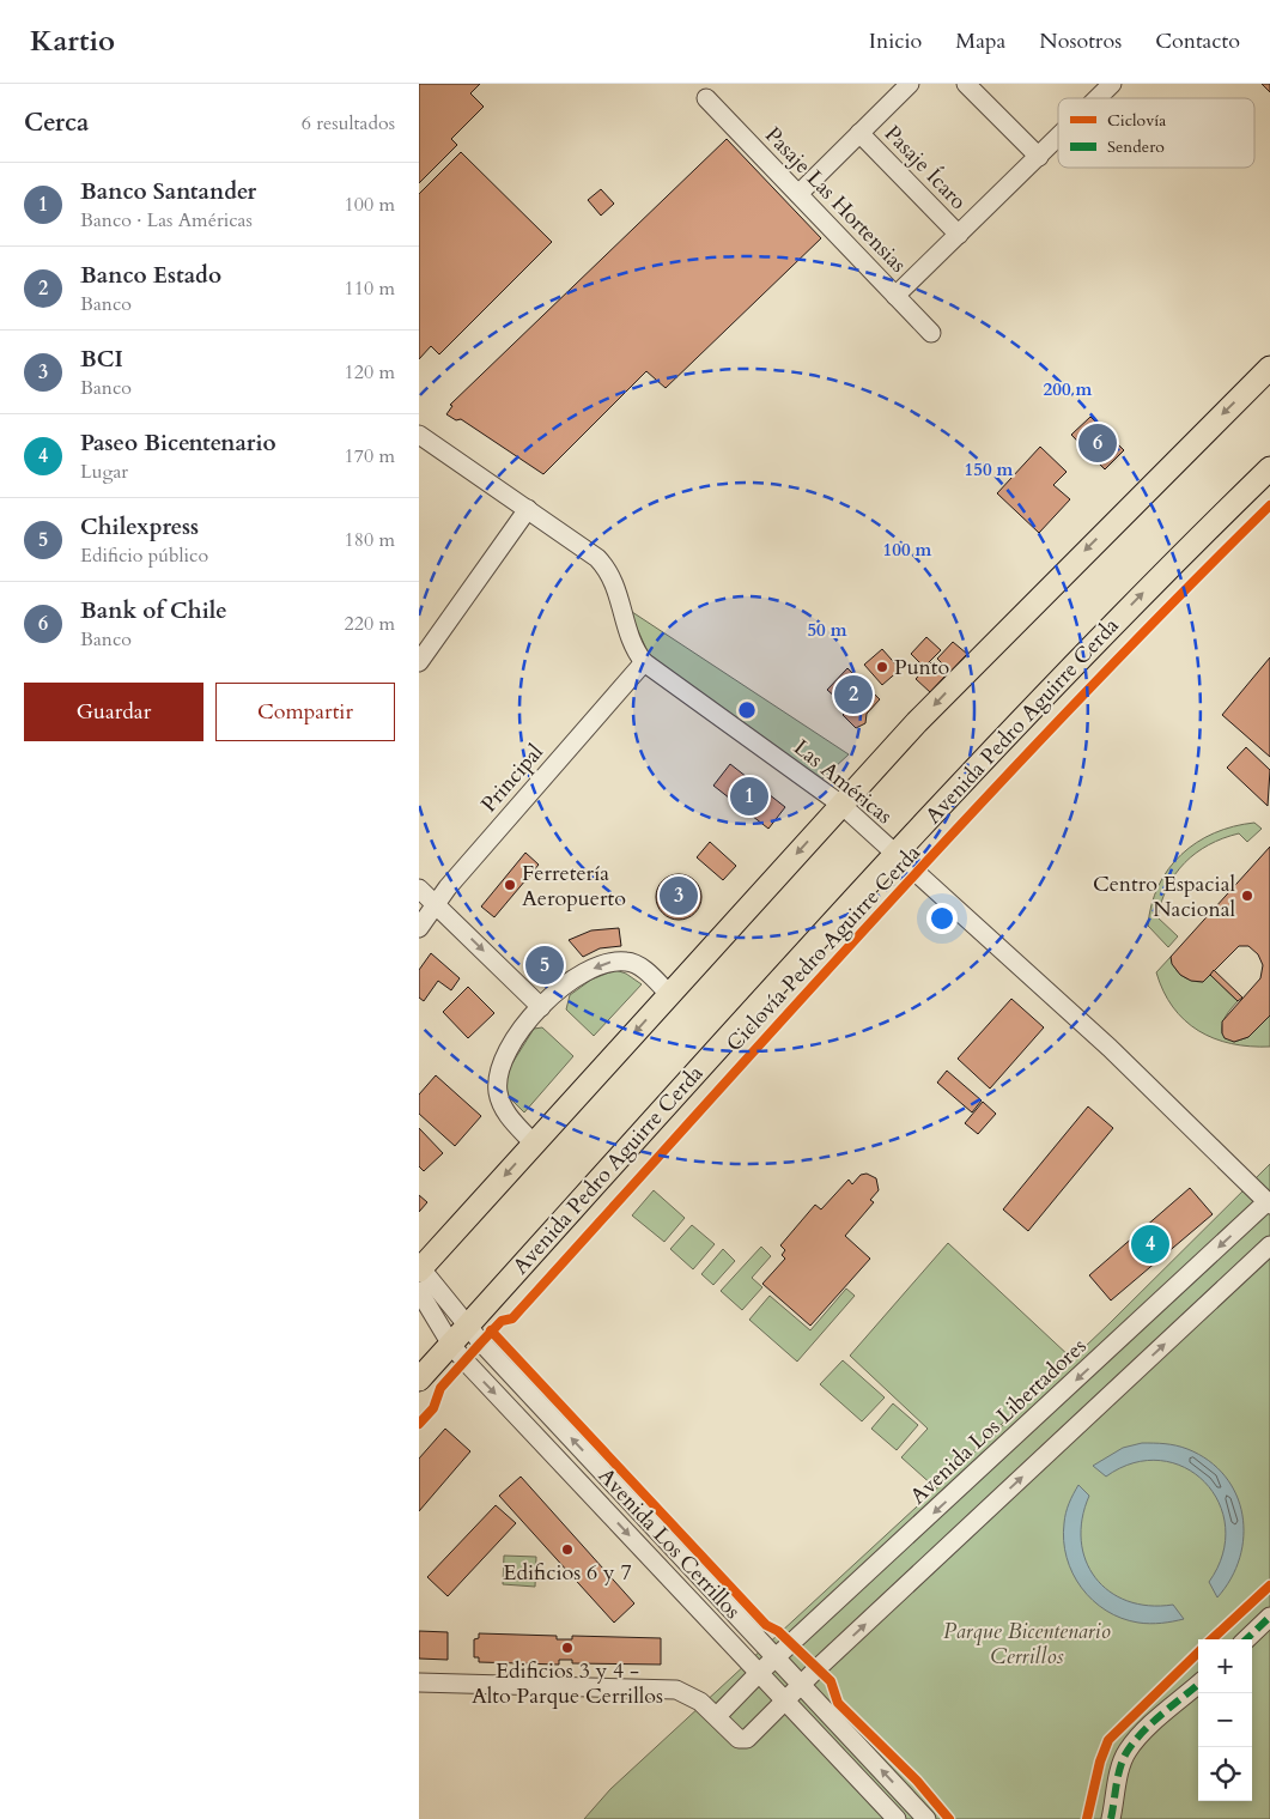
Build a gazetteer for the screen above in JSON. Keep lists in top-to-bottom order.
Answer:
{
  "streets": {
    "main road": ["Avenida Pedro Aguirre Cerda"],
    "street": [
      "Pasaje Ícaro",
      "Pasaje Las Hortensias",
      "Principal",
      "Las Américas",
      "Avenida Los Libertadores",
      "Avenida Los Cerrillos"
    ],
    "cycle path": ["Ciclovía Pedro Aguirre Cerda"]
  },
  "crossings": [
    ["Avenida Pedro Aguirre Cerda", "Las Américas"],
    ["Avenida Pedro Aguirre Cerda", "Avenida Los Cerrillos"],
    ["Principal", "Las Américas"],
    ["Las Américas", "Avenida Los Libertadores"],
    ["Avenida Los Libertadores", "Avenida Los Cerrillos"]
  ],
  "parks": ["Parque Bicentenario Cerrillos"],
  "places": [
    "Punto",
    "Ferretería Aeropuerto",
    "Centro Espacial Nacional",
    "Edificios 6 y 7",
    "Edificios 3 y 4 - Alto Parque Cerrillos"
  ],
  "legend": ["Ciclovía", "Sendero"],
  "page": {
    "header": "Kartio",
    "nav": [
      "Inicio",
      "Mapa",
      "Nosotros",
      "Contacto"
    ],
    "heading": ["Cerca", "6 resultados"],
    "list": [
      {
        "mark": "1",
        "name": "Banco Santander",
        "note": "Banco · Las Américas",
        "value": "100 m"
      },
      {
        "mark": "2",
        "name": "Banco Estado",
        "note": "Banco",
        "value": "110 m"
      },
      {
        "mark": "3",
        "name": "BCI",
        "note": "Banco",
        "value": "120 m"
      },
      {
        "mark": "4",
        "name": "Paseo Bicentenario",
        "note": "Lugar",
        "value": "170 m"
      },
      {
        "mark": "5",
        "name": "Chilexpress",
        "note": "Edificio público",
        "value": "180 m"
      },
      {
        "mark": "6",
        "name": "Bank of Chile",
        "note": "Banco",
        "value": "220 m"
      }
    ],
    "pins": [
      "6",
      "2",
      "1",
      "3",
      "5",
      "4"
    ],
    "buttons": ["Guardar", "Compartir"],
    "map_buttons": ["+", "−"]
  },
  "rings": [
    "200 m",
    "150 m",
    "100 m",
    "50 m"
  ]
}
